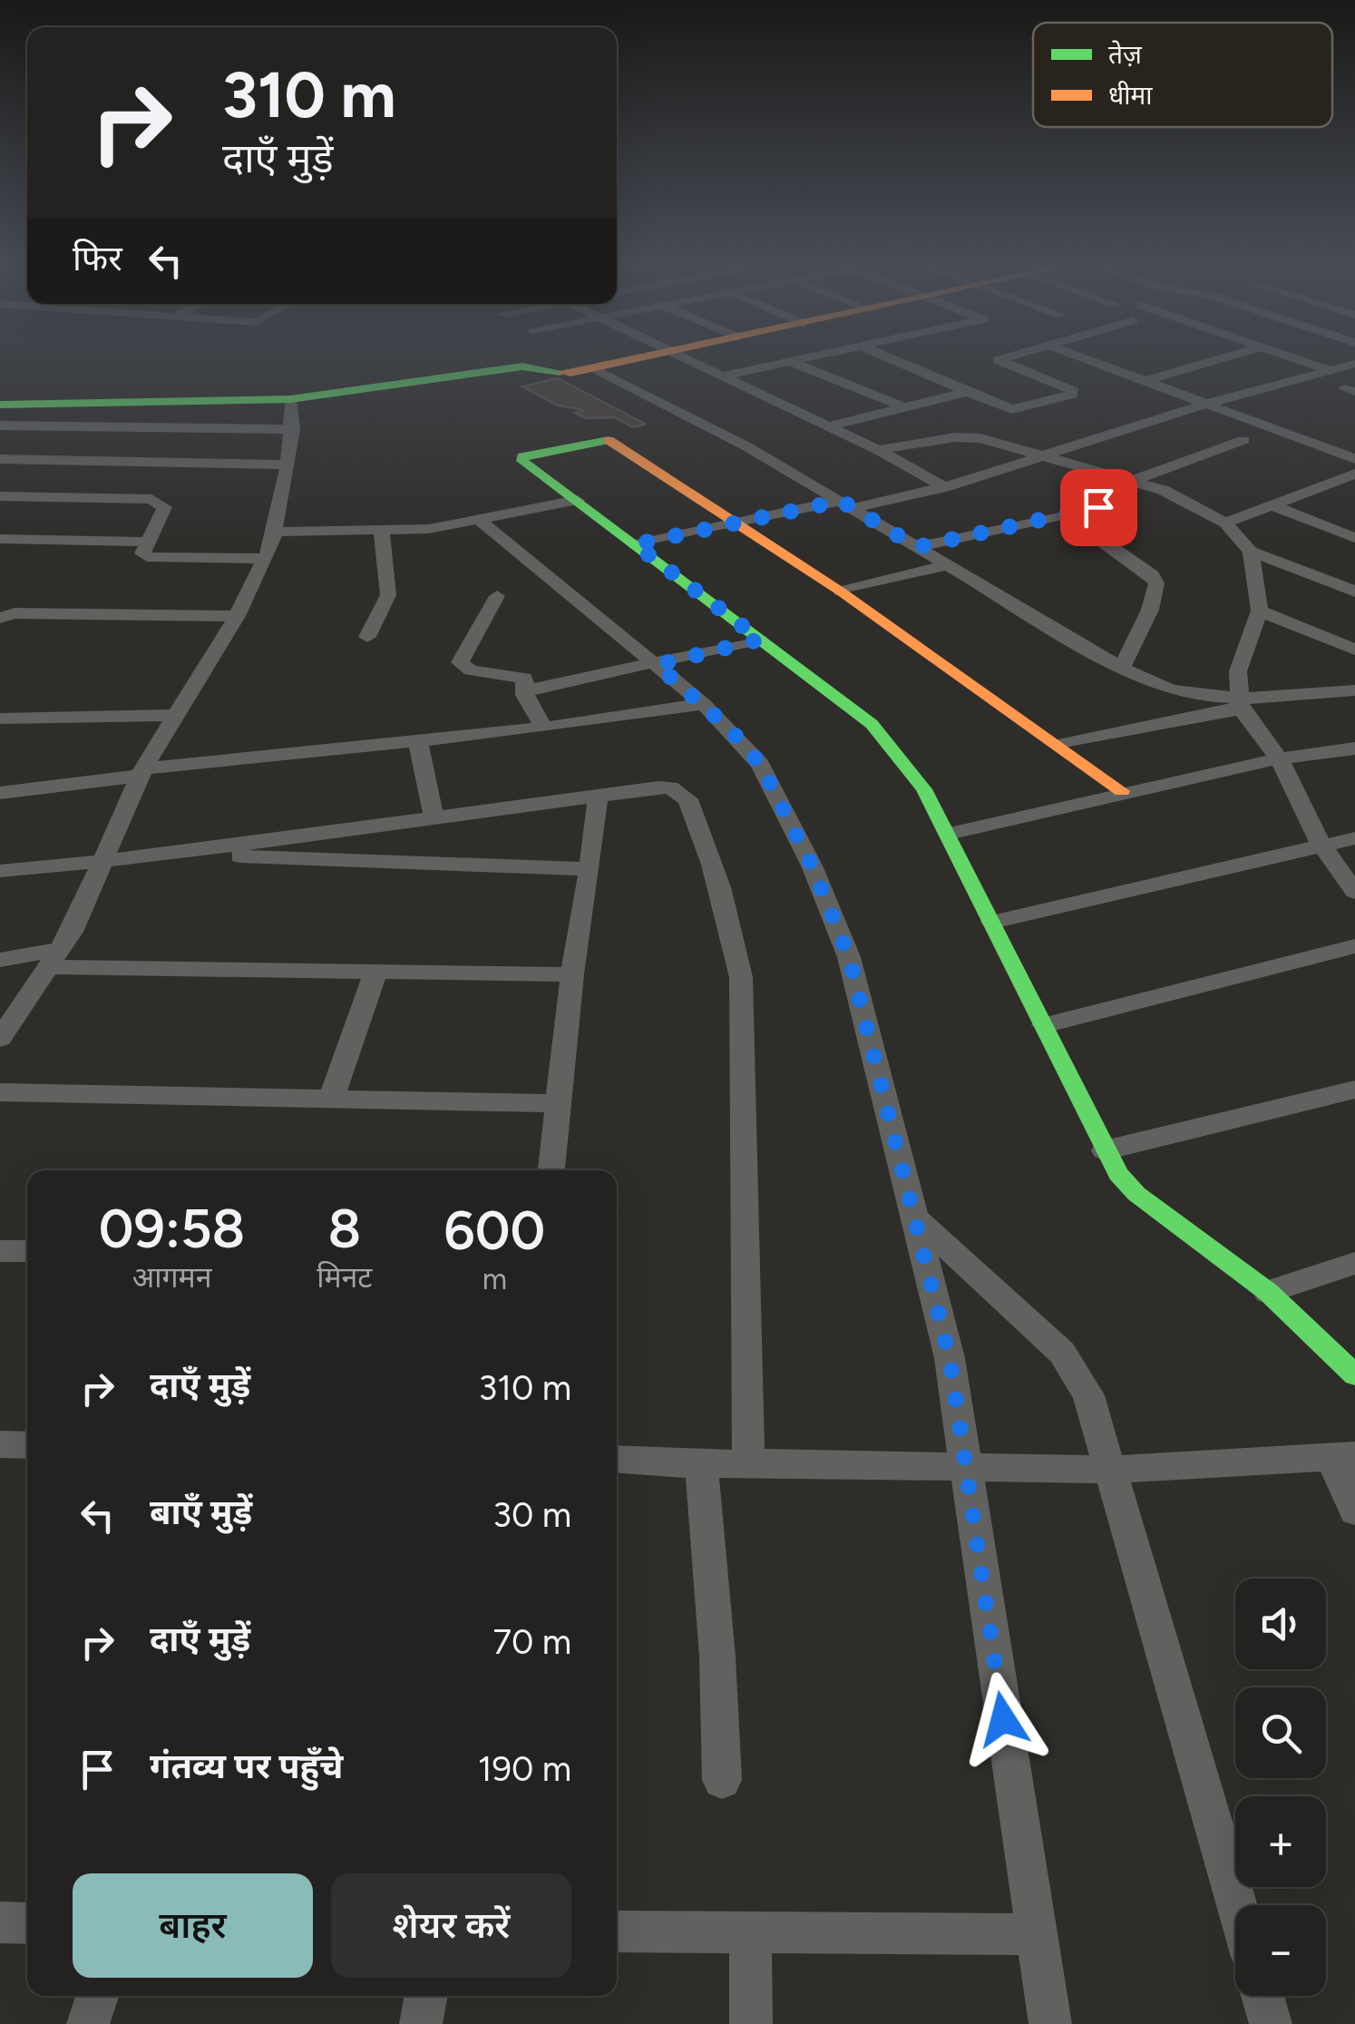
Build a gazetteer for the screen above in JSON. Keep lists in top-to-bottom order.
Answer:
{
  "legend": ["तेज़", "धीमा"],
  "page": {
    "turn": ["310 m", "दाएँ मुड़ें"],
    "then": "फिर",
    "eta": [
      "09:58",
      "आगमन",
      "8",
      "मिनट",
      "600",
      "m"
    ],
    "list": [
      {
        "name": "दाएँ मुड़ें",
        "value": "310 m"
      },
      {
        "name": "बाएँ मुड़ें",
        "value": "30 m"
      },
      {
        "name": "दाएँ मुड़ें",
        "value": "70 m"
      },
      {
        "name": "गंतव्य पर पहुँचे",
        "value": "190 m"
      }
    ],
    "map_buttons": ["+", "−"],
    "buttons": ["बाहर", "शेयर करें"]
  }
}
